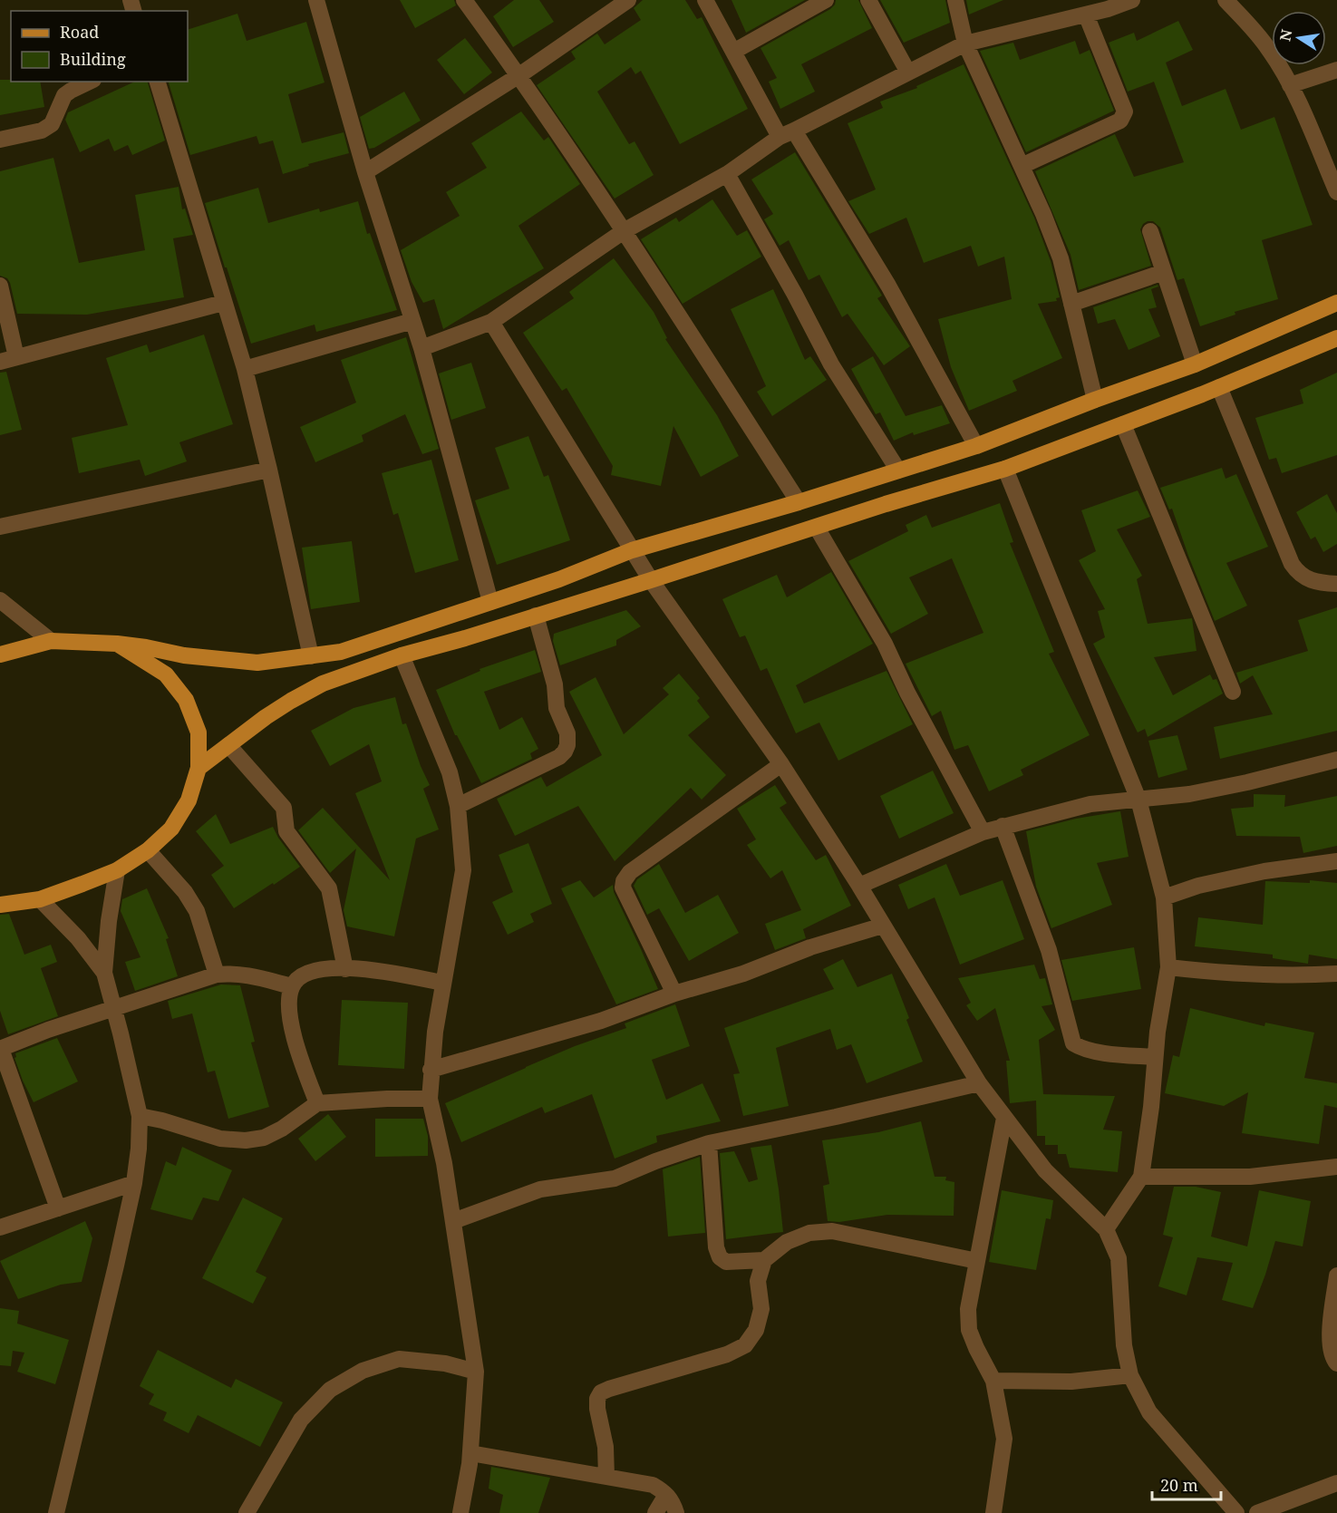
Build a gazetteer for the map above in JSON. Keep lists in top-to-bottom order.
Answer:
{
  "legend": ["Road", "Building"],
  "scale_bar": "20 m",
  "north": "left"
}
